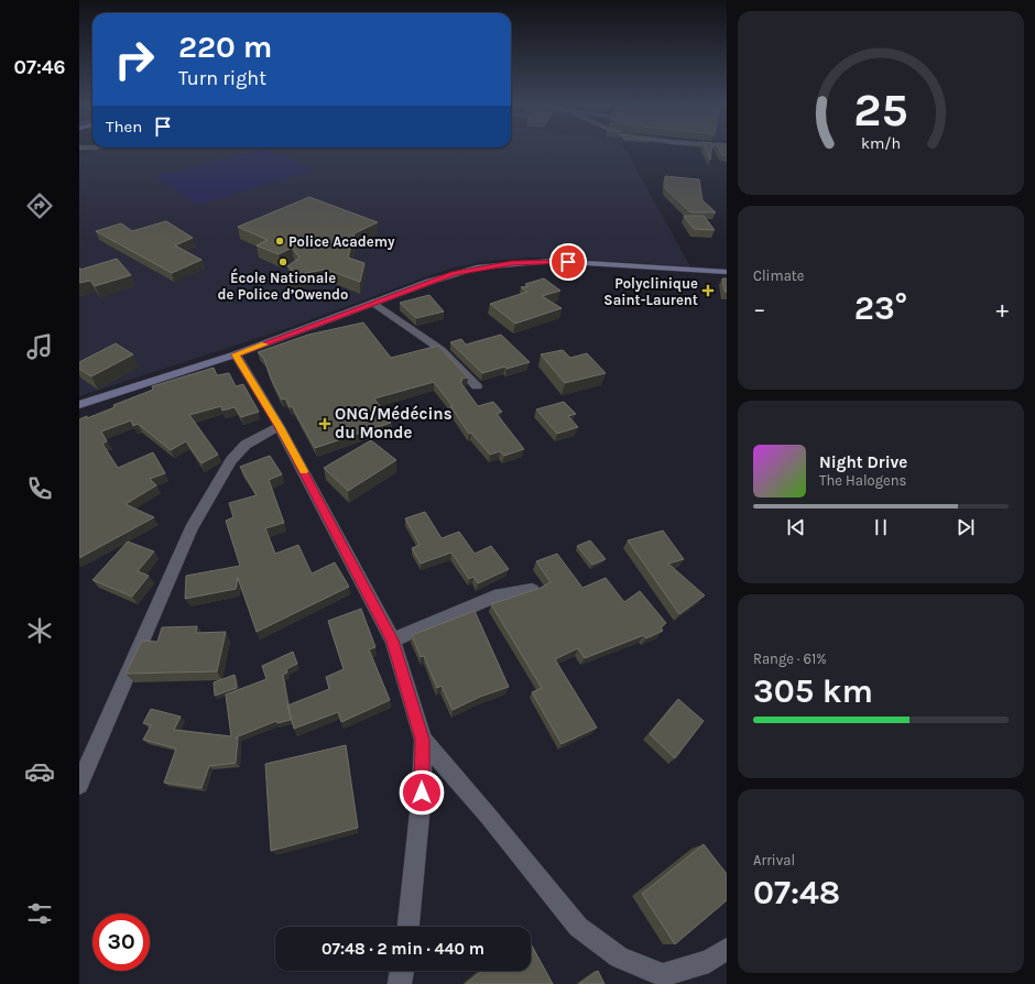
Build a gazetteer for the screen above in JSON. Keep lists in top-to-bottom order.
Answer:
{
  "places": {
    "other": ["Police Academy", "École Nationale de Police d’Owendo"],
    "health": ["Polyclinique Saint-Laurent", "ONG/Médécins du Monde"]
  },
  "page": {
    "tabs": "07:46",
    "turn": ["220 m", "Turn right"],
    "then": "Then",
    "tile": [
      "Climate",
      ["Range · 61%", "305 km"],
      ["Arrival", "07:48"]
    ],
    "heat": ["−", "23°", "+"],
    "song": ["Night Drive", "The Halogens"],
    "limit": "30",
    "trip": "07:48 · 2 min · 440 m",
    "gauge": ["25", "km/h"]
  }
}
